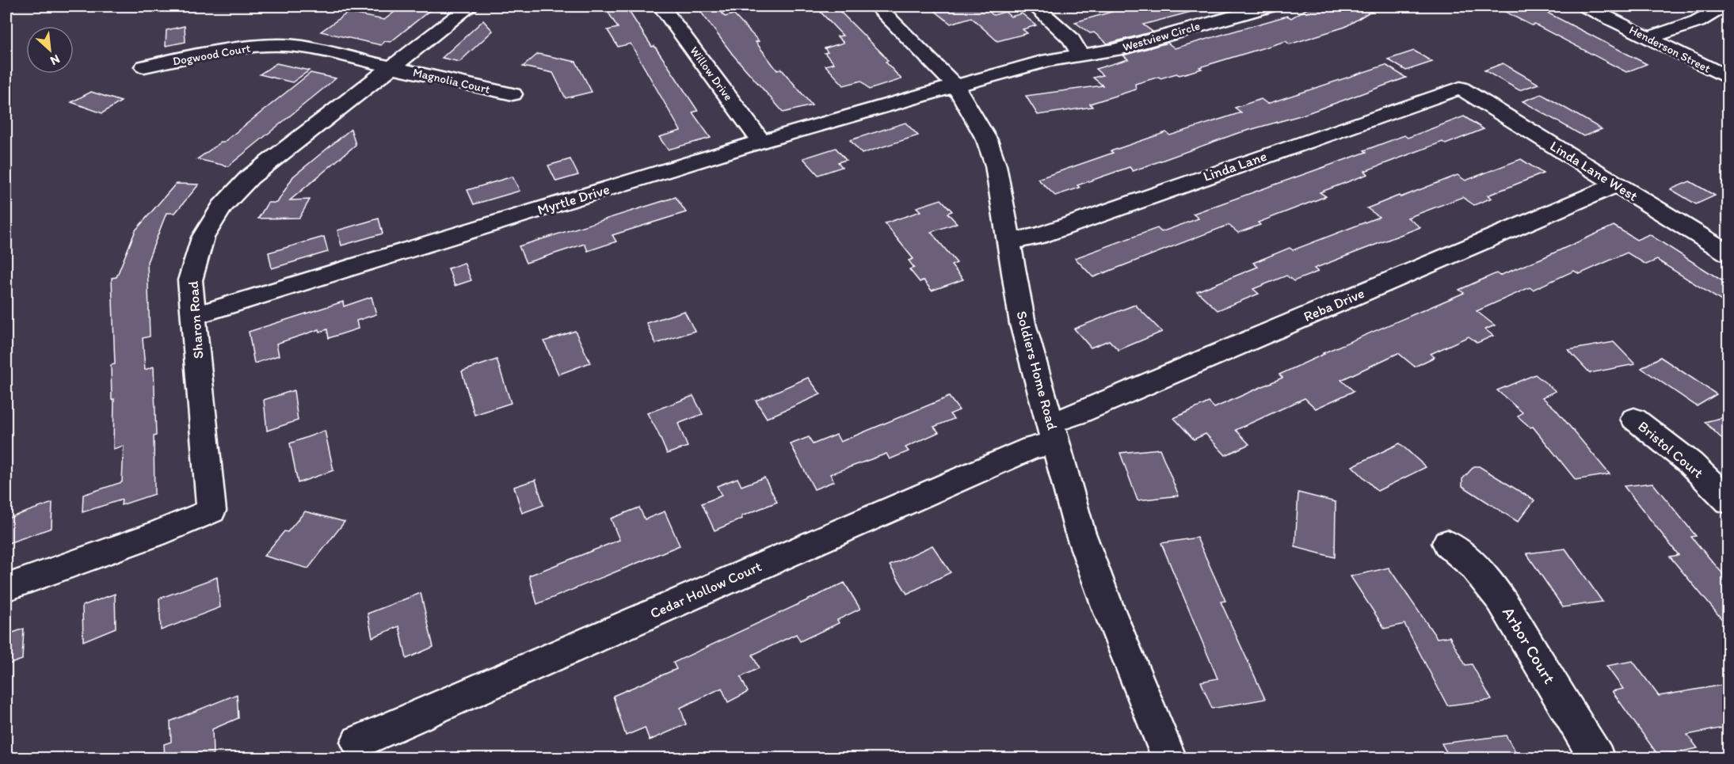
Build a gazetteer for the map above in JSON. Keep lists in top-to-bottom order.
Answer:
{
  "streets": {
    "street": [
      "Westview Circle",
      "Henderson Street",
      "Dogwood Court",
      "Willow Drive",
      "Magnolia Court",
      "Linda Lane",
      "Linda Lane West",
      "Myrtle Drive",
      "Reba Drive",
      "Sharon Road",
      "Soldiers Home Road",
      "Bristol Court",
      "Cedar Hollow Court",
      "Arbor Court"
    ]
  },
  "crossings": [
    ["Westview Circle", "Myrtle Drive"],
    ["Westview Circle", "Soldiers Home Road"],
    ["Dogwood Court", "Magnolia Court"],
    ["Dogwood Court", "Sharon Road"],
    ["Willow Drive", "Myrtle Drive"],
    ["Magnolia Court", "Sharon Road"],
    ["Linda Lane", "Linda Lane West"],
    ["Linda Lane", "Soldiers Home Road"],
    ["Linda Lane West", "Reba Drive"],
    ["Myrtle Drive", "Sharon Road"],
    ["Myrtle Drive", "Soldiers Home Road"],
    ["Reba Drive", "Soldiers Home Road"],
    ["Reba Drive", "Cedar Hollow Court"],
    ["Soldiers Home Road", "Cedar Hollow Court"]
  ],
  "north": "bottom right"
}
